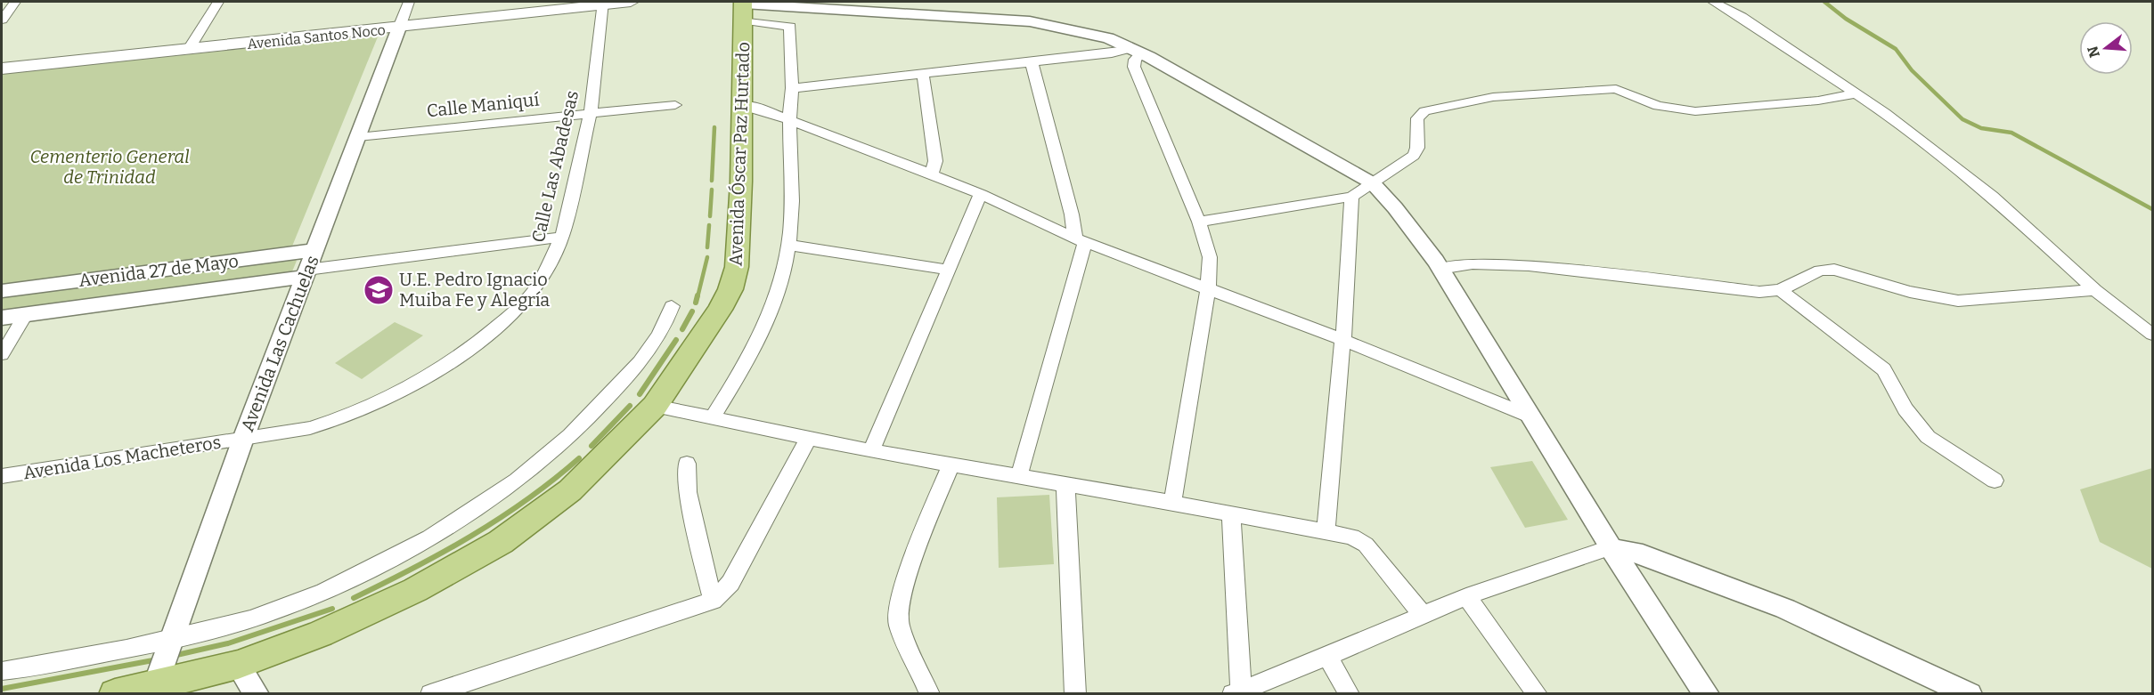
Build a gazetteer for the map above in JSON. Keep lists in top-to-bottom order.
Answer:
{
  "streets": {
    "main road": ["Avenida Santos Noco", "Avenida Óscar Paz Hurtado"],
    "street": [
      "Calle Maniquí",
      "Calle Las Abadesas",
      "Avenida 27 de Mayo",
      "Avenida Las Cachuelas",
      "Avenida Los Macheteros"
    ]
  },
  "crossings": [
    ["Avenida Santos Noco", "Calle Las Abadesas"],
    ["Avenida Santos Noco", "Avenida Las Cachuelas"],
    ["Calle Maniquí", "Calle Las Abadesas"],
    ["Calle Maniquí", "Avenida Las Cachuelas"],
    ["Avenida Óscar Paz Hurtado", "Avenida Las Cachuelas"],
    ["Calle Las Abadesas", "Avenida 27 de Mayo"],
    ["Calle Las Abadesas", "Avenida Las Cachuelas"],
    ["Calle Las Abadesas", "Avenida Los Macheteros"],
    ["Avenida 27 de Mayo", "Avenida Las Cachuelas"],
    ["Avenida Las Cachuelas", "Avenida Los Macheteros"]
  ],
  "parks": ["Cementerio General de Trinidad"],
  "places": {
    "school or university": ["U.E. Pedro Ignacio Muiba Fe y Alegría"]
  },
  "north": "left"
}
